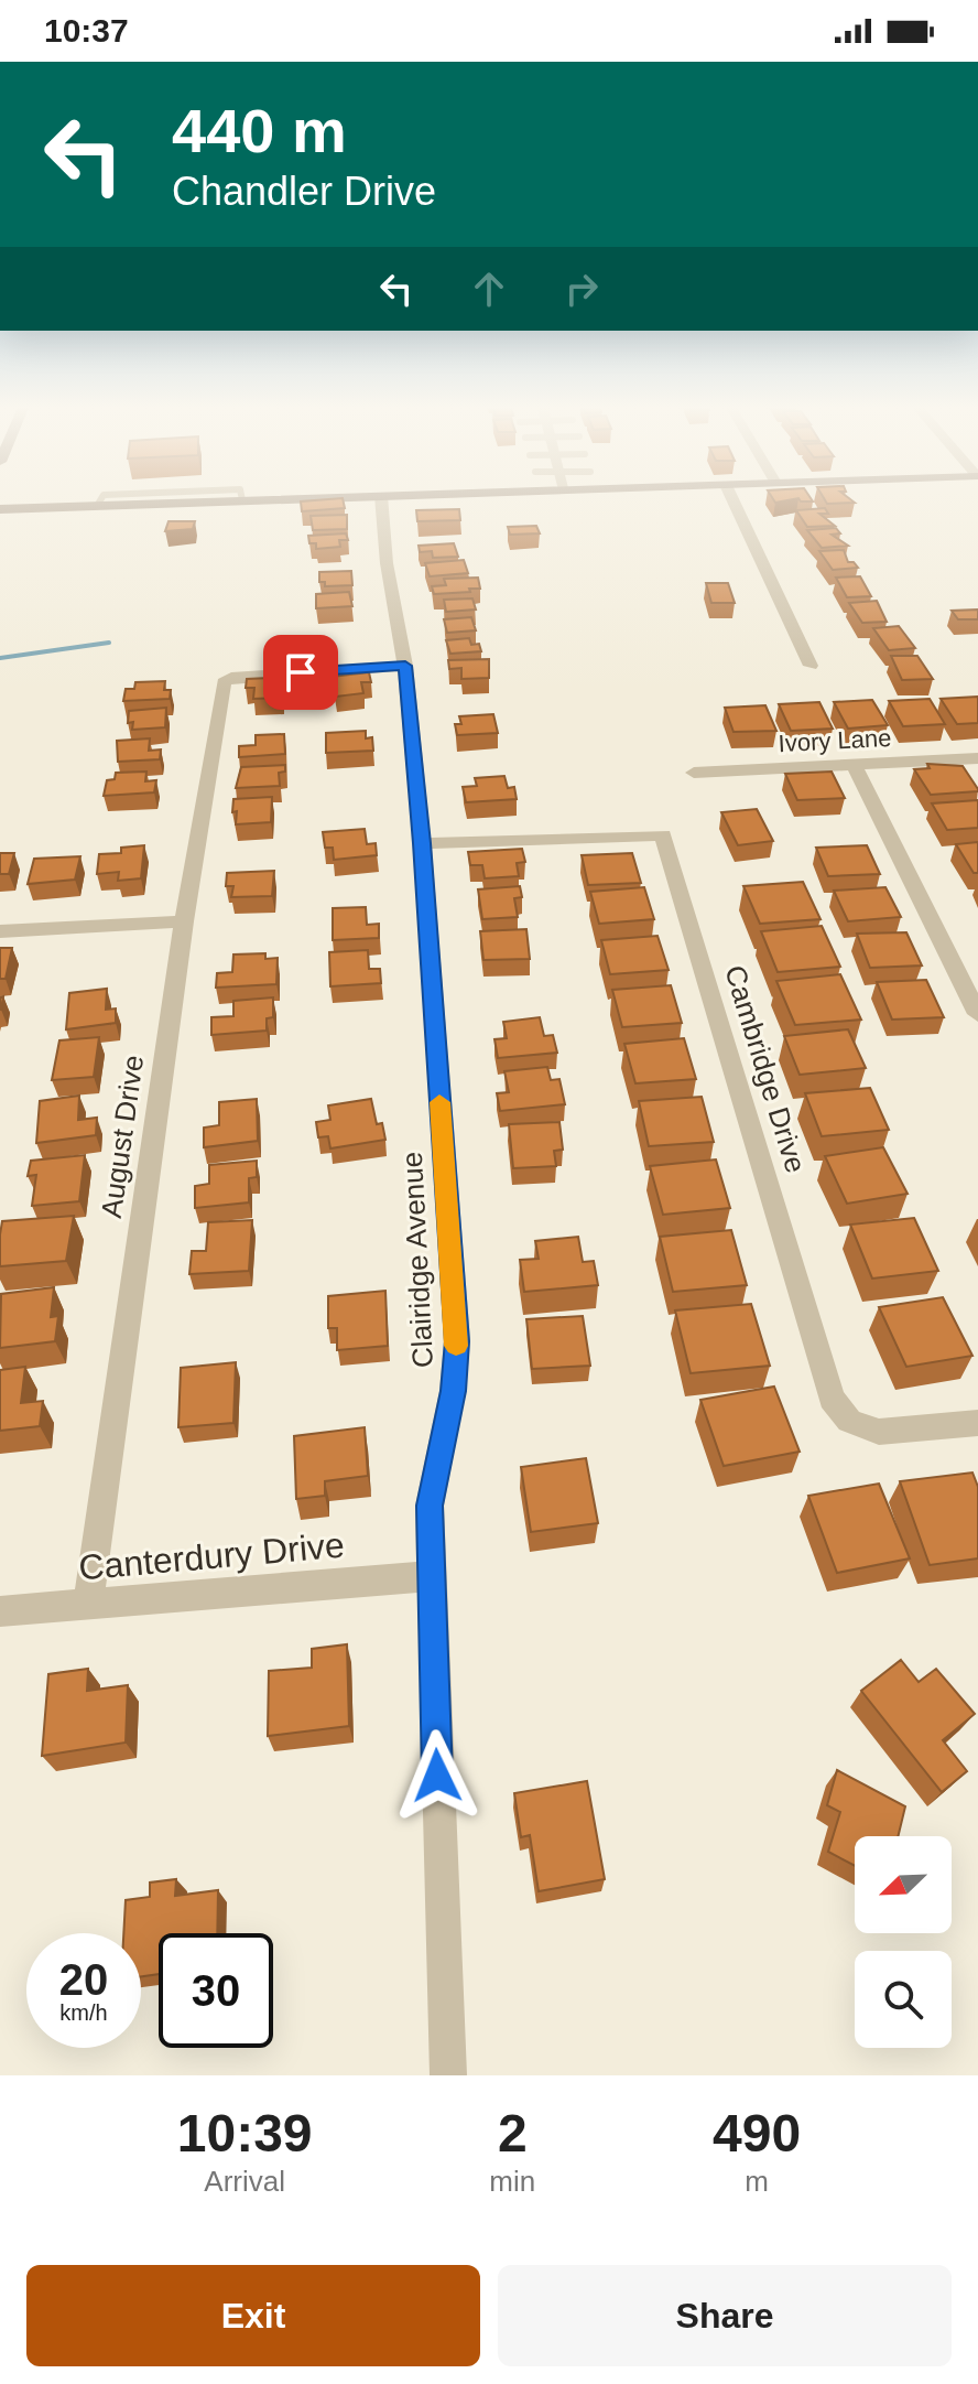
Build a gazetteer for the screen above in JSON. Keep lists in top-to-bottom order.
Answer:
{
  "streets": {
    "street": [
      "Ivory Lane",
      "Cambridge Drive",
      "August Drive",
      "Clairidge Avenue",
      "Canterdury Drive"
    ]
  },
  "crossings": [
    ["Cambridge Drive", "Clairidge Avenue"],
    ["August Drive", "Clairidge Avenue"],
    ["August Drive", "Canterdury Drive"],
    ["Clairidge Avenue", "Canterdury Drive"]
  ],
  "north": "bottom left",
  "page": {
    "status": "10:37",
    "turn": ["440 m", "Chandler Drive"],
    "speed": "20 km/h",
    "limit": "30",
    "eta": [
      "10:39",
      "Arrival",
      "2",
      "min",
      "490",
      "m"
    ],
    "buttons": ["Exit", "Share"]
  }
}
